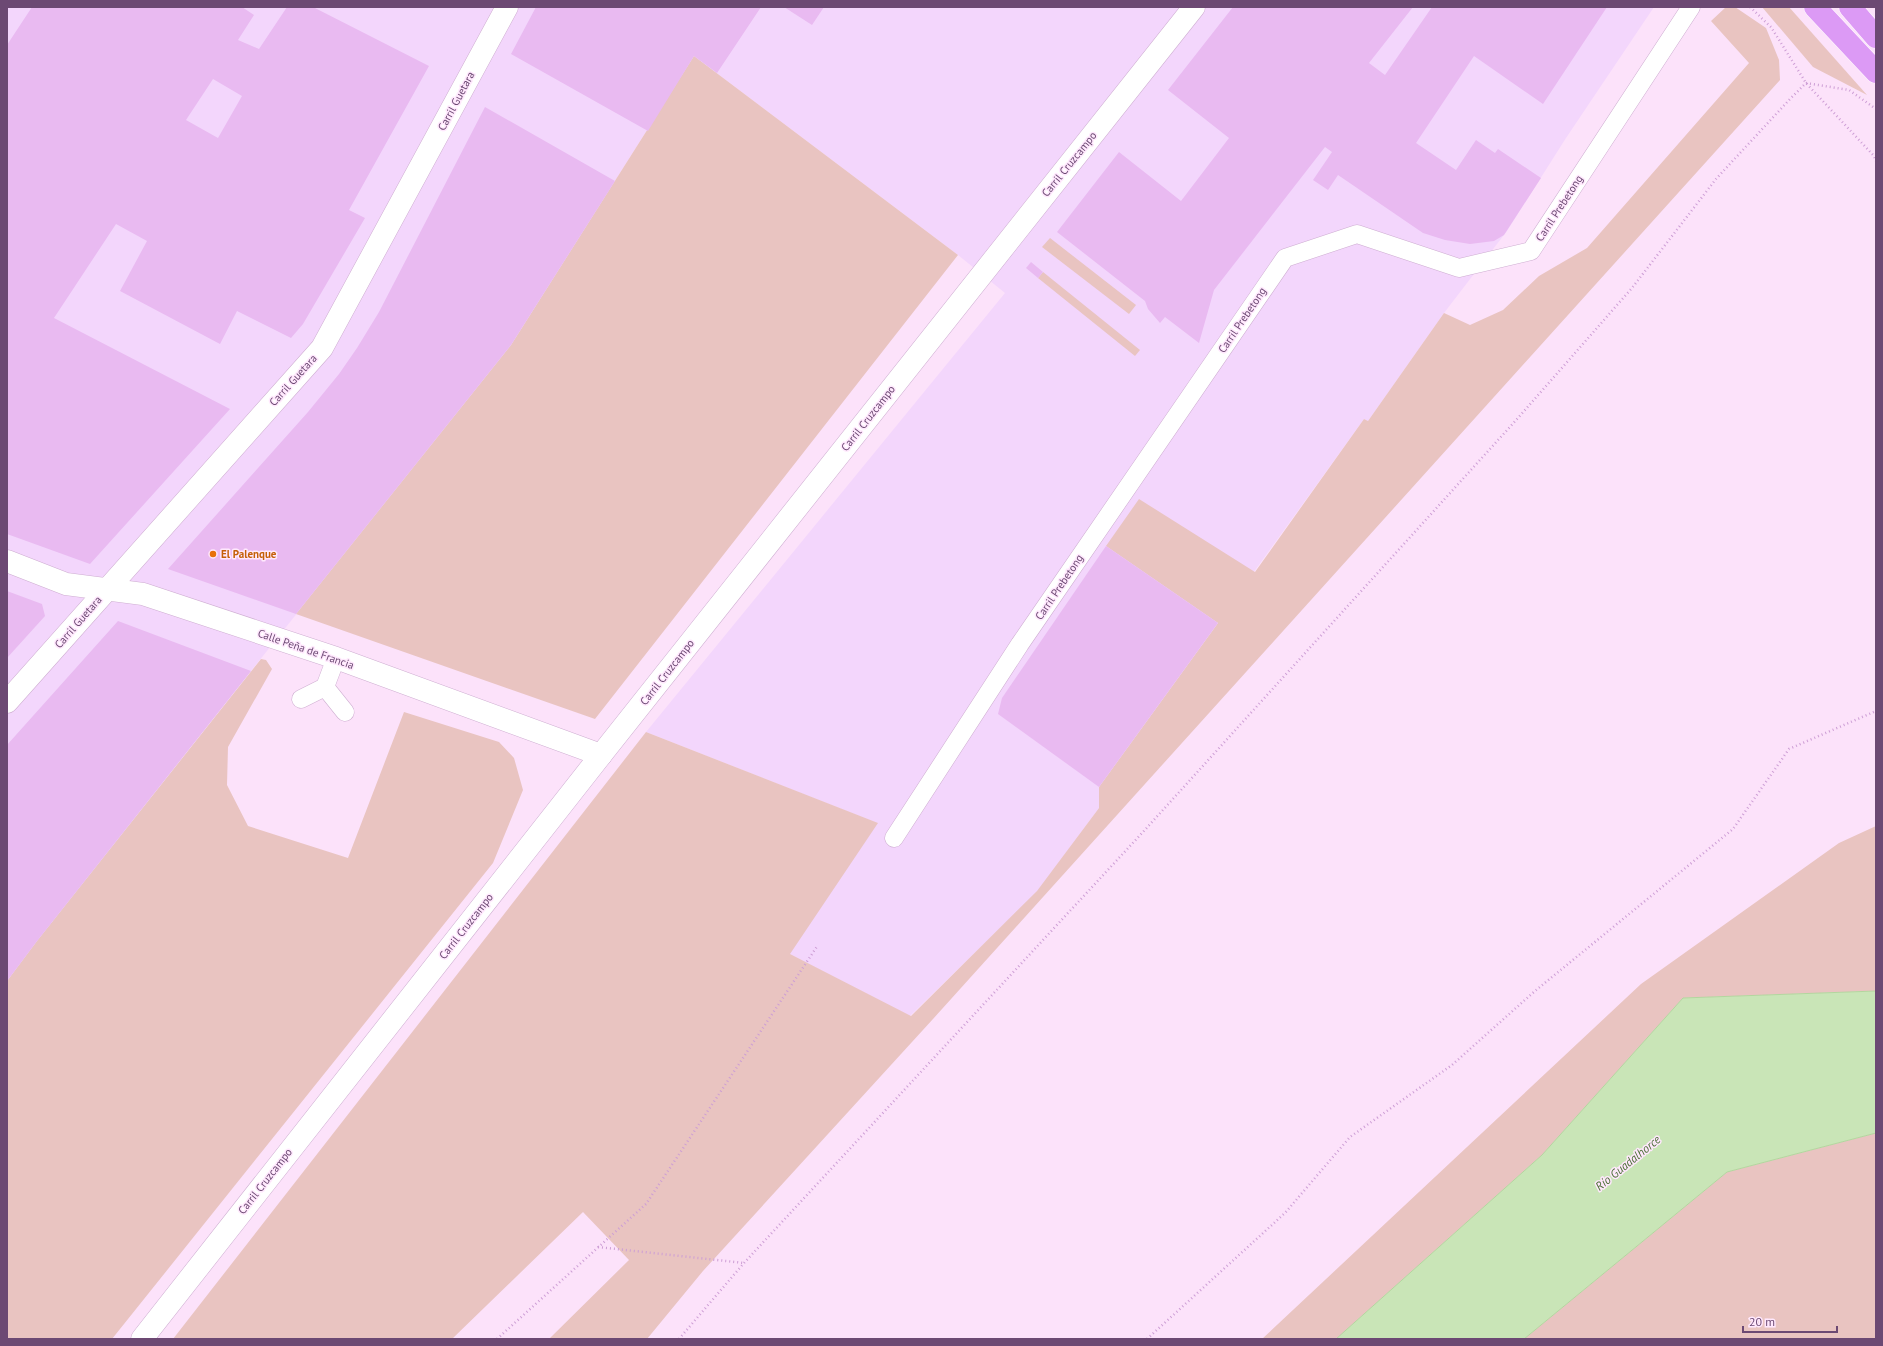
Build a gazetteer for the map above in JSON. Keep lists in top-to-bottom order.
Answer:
{
  "streets": {
    "street": ["Carril Guetara", "Carril Cruzcampo", "Calle Peña de Francia"],
    "lane": ["Carril Prebetong"]
  },
  "crossings": [
    ["Carril Guetara", "Calle Peña de Francia"],
    ["Carril Cruzcampo", "Calle Peña de Francia"]
  ],
  "water": ["Río Guadalhorce"],
  "places": ["El Palenque"],
  "scale_bar": "20 m"
}
